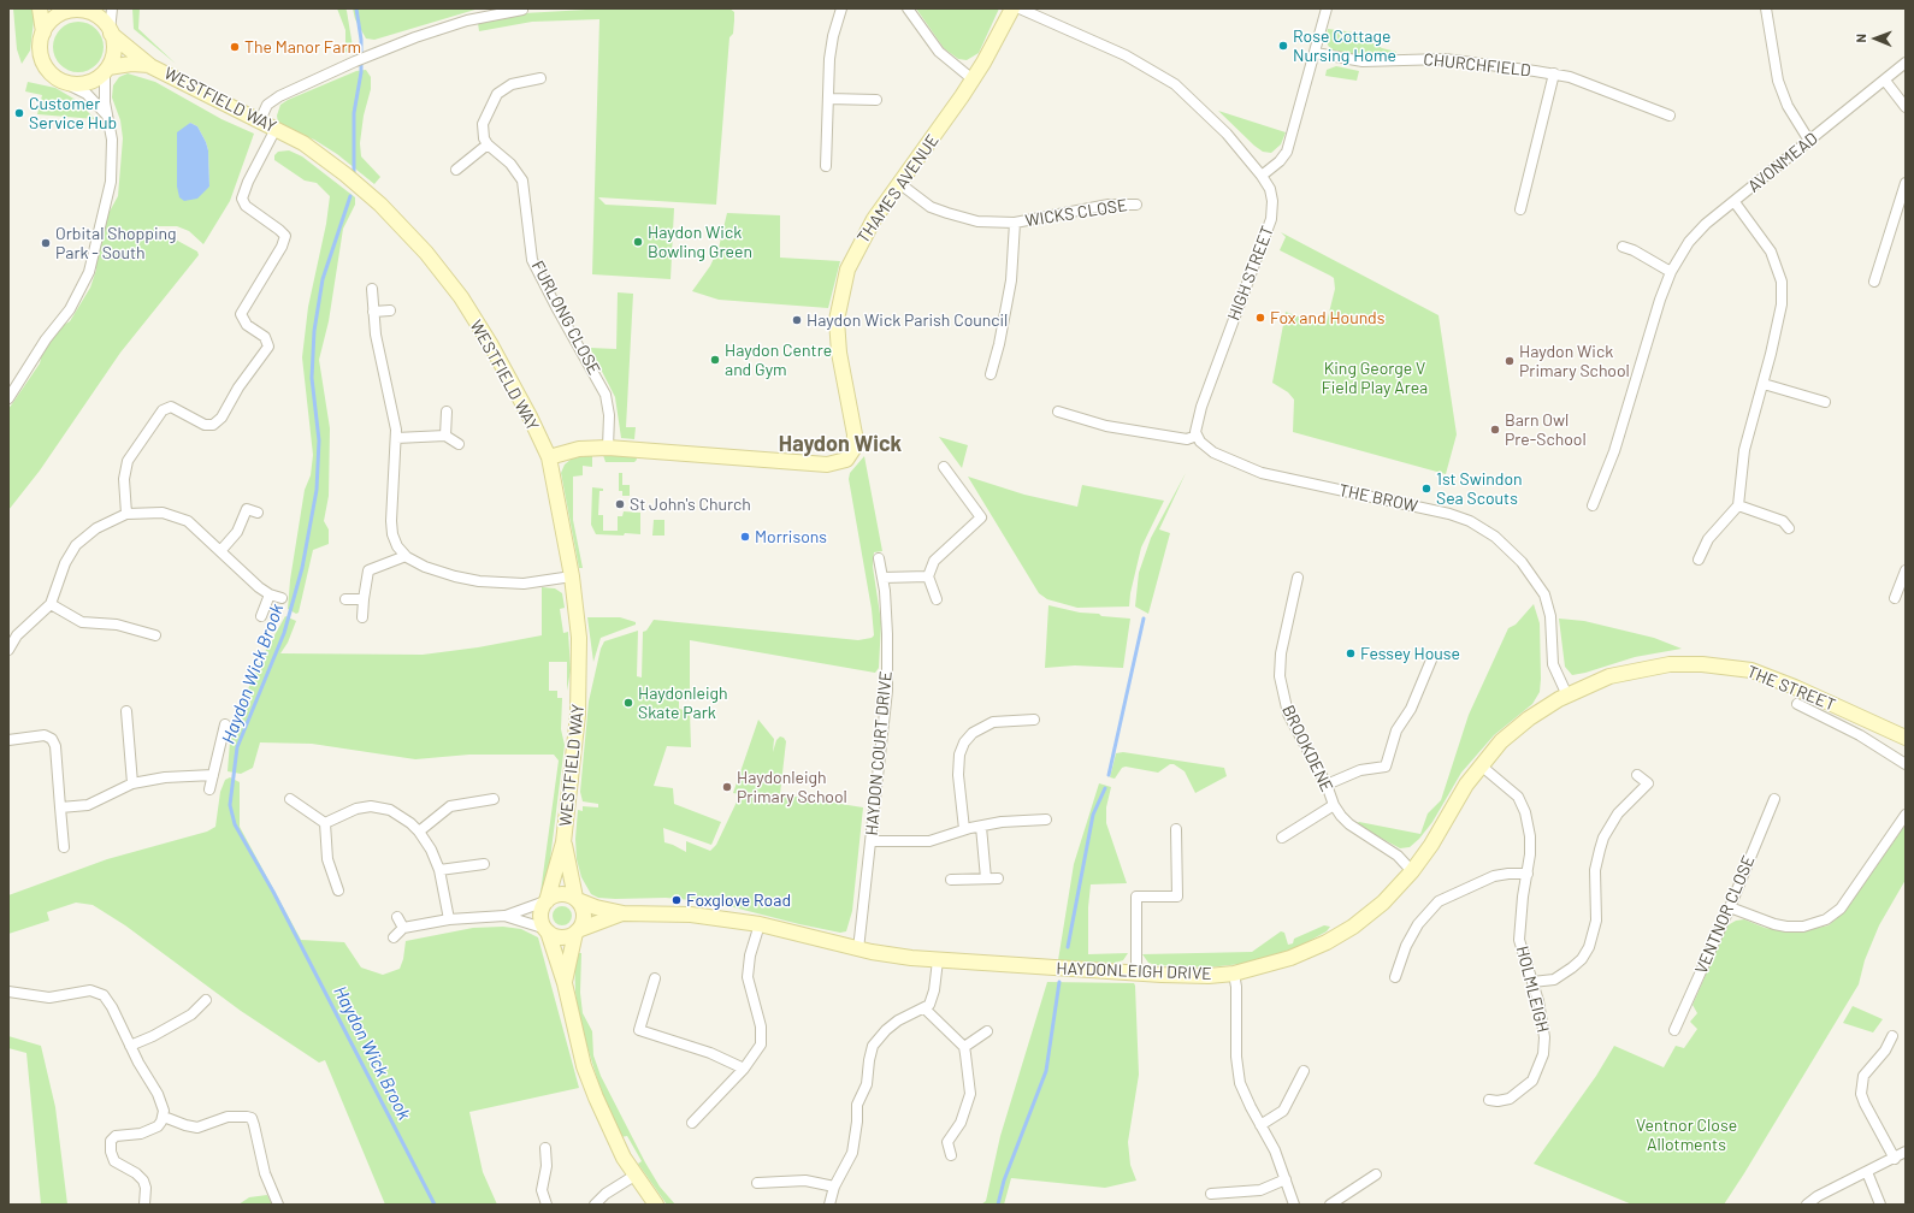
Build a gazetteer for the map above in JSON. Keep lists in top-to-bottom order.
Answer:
{
  "streets": {
    "street": [
      "CHURCHFIELD",
      "WESTFIELD WAY",
      "AVONMEAD",
      "THAMES AVENUE",
      "WICKS CLOSE",
      "HIGH STREET",
      "FURLONG CLOSE",
      "THE BROW",
      "THE STREET",
      "BROOKDENE",
      "HAYDON COURT DRIVE",
      "VENTNOR CLOSE",
      "HAYDONLEIGH DRIVE",
      "HOLMLEIGH"
    ]
  },
  "crossings": [
    ["WESTFIELD WAY", "THAMES AVENUE"],
    ["WESTFIELD WAY", "HAYDONLEIGH DRIVE"],
    ["THAMES AVENUE", "WICKS CLOSE"],
    ["THAMES AVENUE", "FURLONG CLOSE"],
    ["HIGH STREET", "THE BROW"],
    ["THE BROW", "HAYDONLEIGH DRIVE"],
    ["THE STREET", "HAYDONLEIGH DRIVE"],
    ["BROOKDENE", "HAYDONLEIGH DRIVE"],
    ["HAYDON COURT DRIVE", "HAYDONLEIGH DRIVE"],
    ["HAYDONLEIGH DRIVE", "HOLMLEIGH"]
  ],
  "districts": ["Haydon Wick"],
  "water": ["Haydon Wick Brook"],
  "parks": ["King George V Field Play Area", "Ventnor Close Allotments"],
  "places": [
    "Rose Cottage Nursing Home",
    "The Manor Farm",
    "Customer Service Hub",
    "Haydon Wick Bowling Green",
    "Orbital Shopping Park - South",
    "Fox and Hounds",
    "Haydon Wick Parish Council",
    "Haydon Centre and Gym",
    "Haydon Wick Primary School",
    "Barn Owl Pre-School",
    "1st Swindon Sea Scouts",
    "St John's Church",
    "Morrisons",
    "Fessey House",
    "Haydonleigh Skate Park",
    "Haydonleigh Primary School",
    "Foxglove Road"
  ],
  "north": "left"
}
